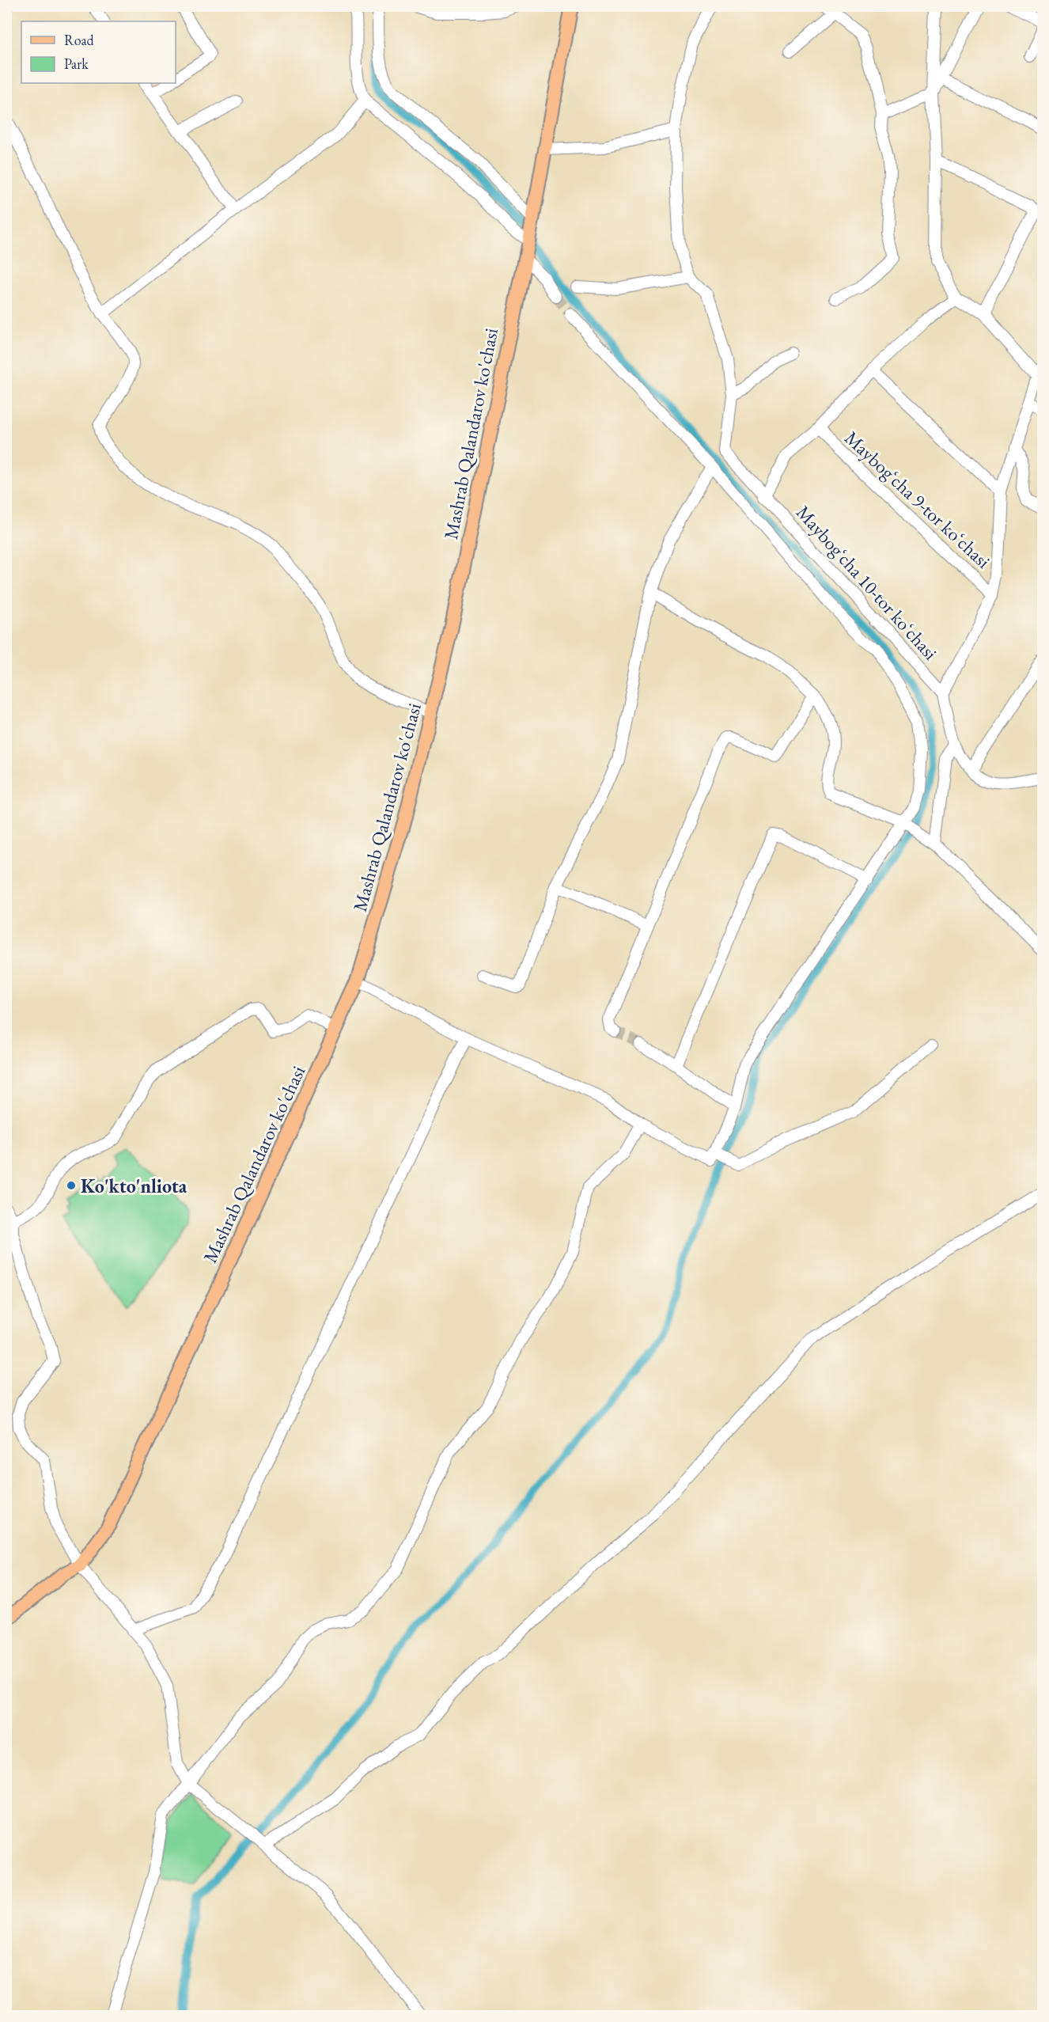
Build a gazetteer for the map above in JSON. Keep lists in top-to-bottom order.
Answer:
{
  "streets": {
    "main road": ["Mashrab Qalandarov ko'chasi"],
    "street": ["Maybogʻcha 9-tor koʻchasi", "Maybogʻcha 10-tor koʻchasi"]
  },
  "places": ["Ko'kto'nliota"],
  "legend": ["Road", "Park"]
}
